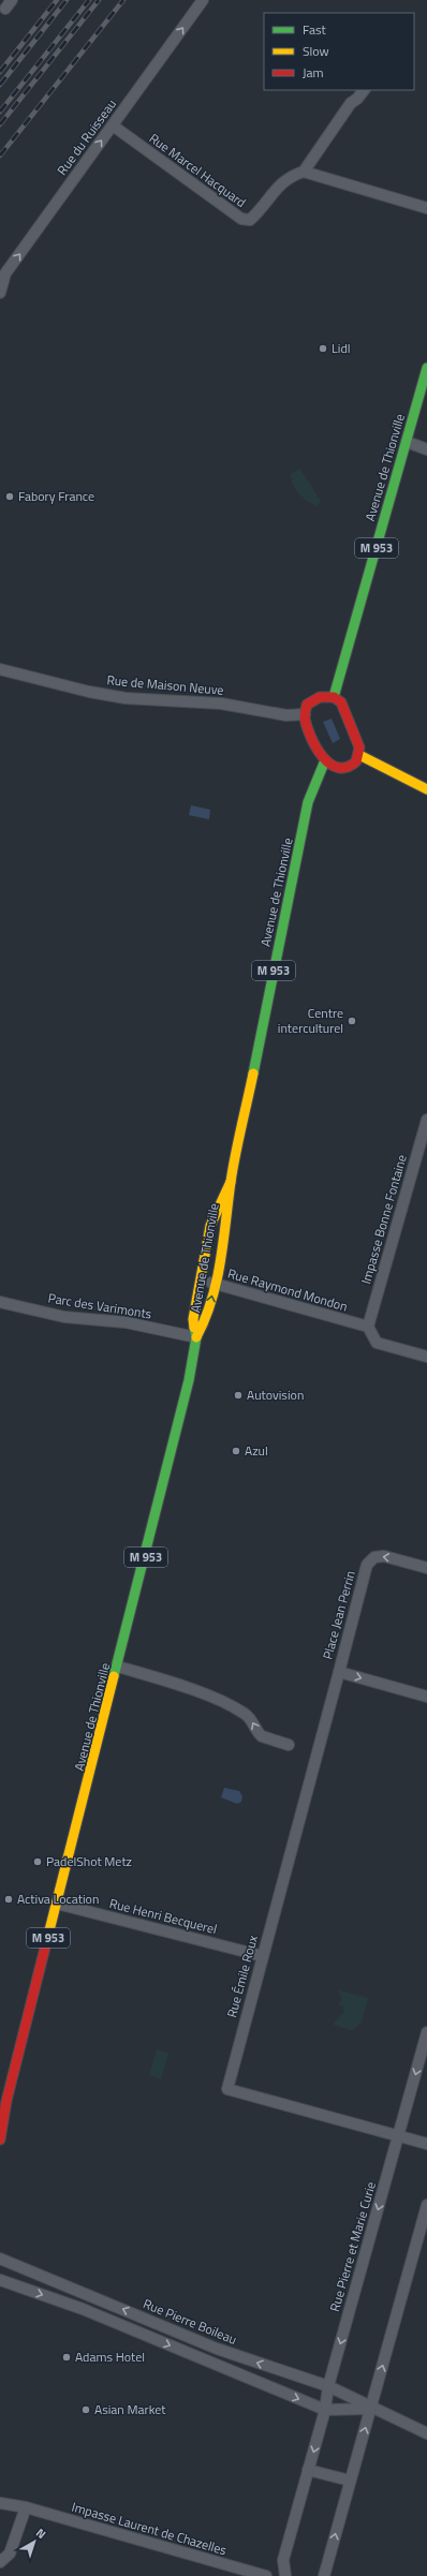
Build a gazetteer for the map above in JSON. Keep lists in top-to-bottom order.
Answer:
{
  "streets": {
    "main road": ["Avenue de Thionville", "M 953"],
    "street": [
      "Rue du Ruisseau",
      "Rue Marcel Hacquard",
      "Rue de Maison Neuve",
      "Impasse Bonne Fontaine",
      "Rue Raymond Mondon",
      "Parc des Varimonts",
      "Place Jean Perrin",
      "Rue Henri Becquerel",
      "Rue Émile Roux",
      "Rue Pierre et Marie Curie",
      "Rue Pierre Boileau",
      "Impasse Laurent de Chazelles"
    ]
  },
  "crossings": [
    ["Rue du Ruisseau", "Rue Marcel Hacquard"],
    ["Avenue de Thionville", "Rue Raymond Mondon"],
    ["Avenue de Thionville", "Parc des Varimonts"],
    ["Avenue de Thionville", "Rue Henri Becquerel"],
    ["Impasse Bonne Fontaine", "Rue Raymond Mondon"],
    ["Place Jean Perrin", "Rue Émile Roux"],
    ["Rue Henri Becquerel", "Rue Émile Roux"],
    ["Rue Émile Roux", "Rue Pierre et Marie Curie"],
    ["Rue Pierre et Marie Curie", "Rue Pierre Boileau"]
  ],
  "one_way": ["Rue du Ruisseau"],
  "places": [
    "Lidl",
    "Fabory France",
    "Centre interculturel",
    "Autovision",
    "Azul",
    "PadelShot Metz",
    "Activa Location",
    "Adams Hotel",
    "Asian Market"
  ],
  "legend": ["Fast", "Slow", "Jam"],
  "north": "top right"
}
